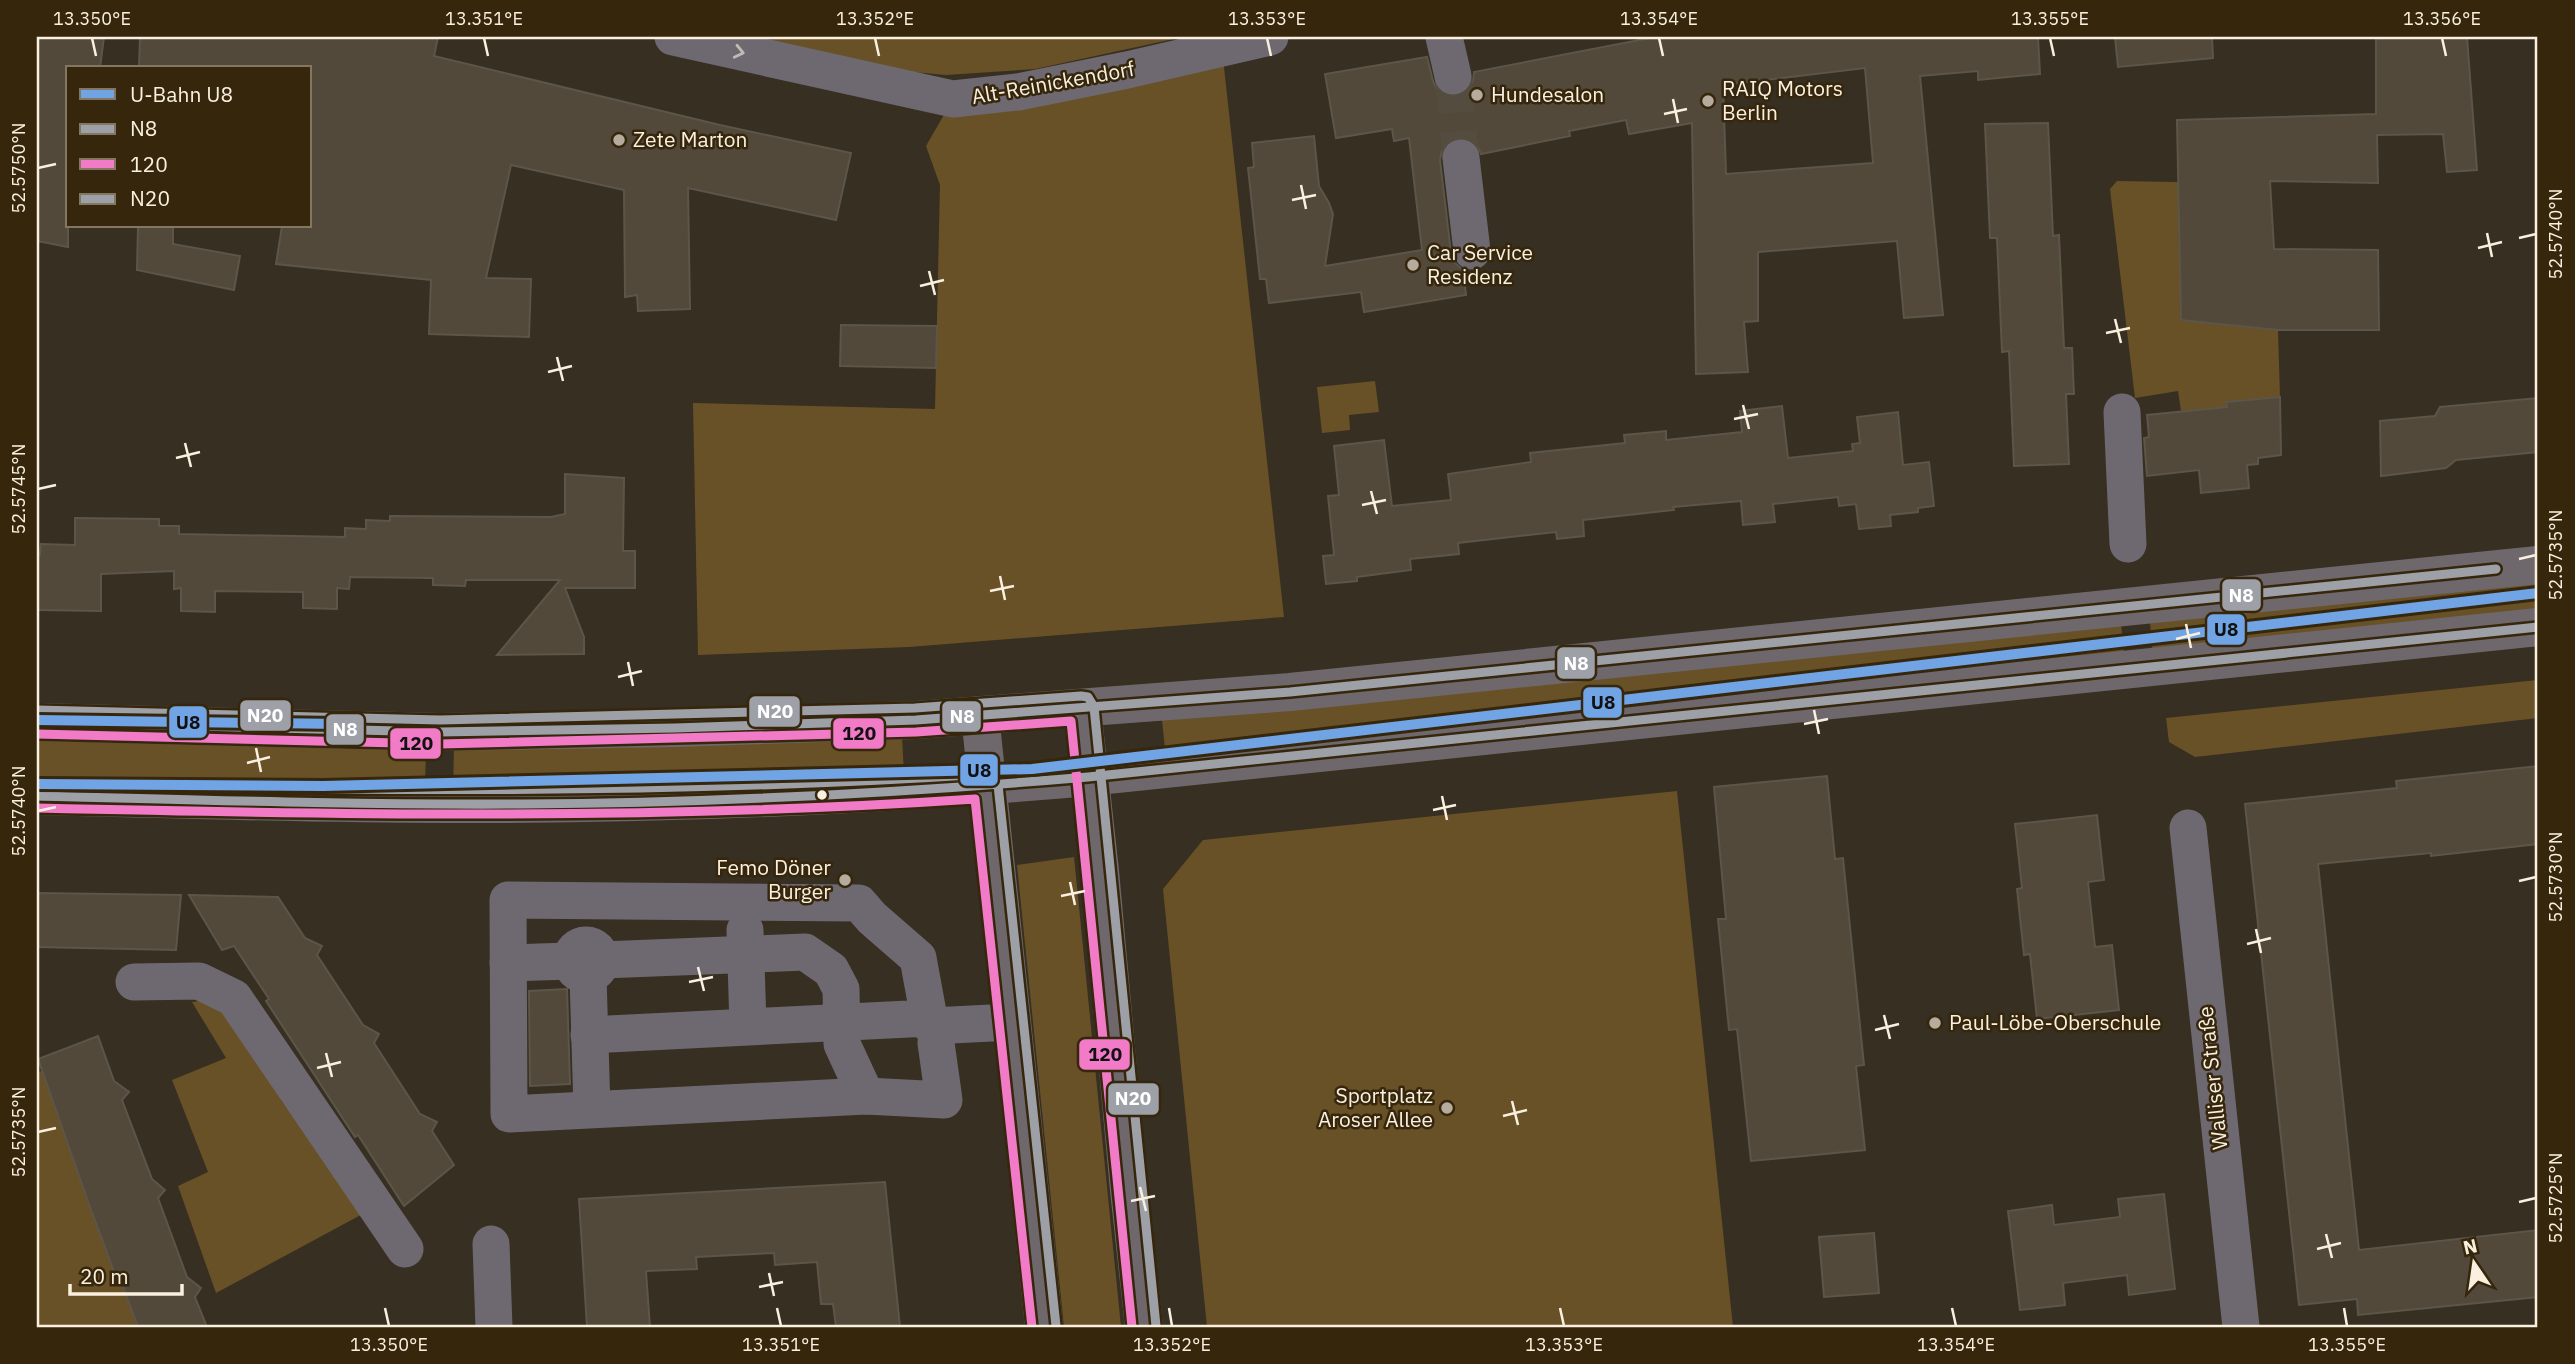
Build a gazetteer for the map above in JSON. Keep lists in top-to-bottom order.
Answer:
{
  "streets": {
    "street": ["Alt-Reinickendorf", "Walliser Straße"]
  },
  "one_way": ["Alt-Reinickendorf"],
  "places": [
    "Hundesalon",
    "RAIQ Motors Berlin",
    "Zete Marton",
    "Car Service Residenz",
    "Femo Döner Burger",
    "Paul-Löbe-Oberschule",
    "Sportplatz Aroser Allee"
  ],
  "lines": [
    "transit line N8",
    "metro line U8",
    "transit line N20",
    "transit line 120"
  ],
  "legend": [
    "U-Bahn U8",
    "N8",
    "120",
    "N20"
  ],
  "scale_bar": "20 m",
  "north": "top",
  "coordinates": [
    "13.350°E",
    "13.351°E",
    "13.352°E",
    "13.353°E",
    "13.354°E",
    "13.355°E",
    "13.356°E",
    "52.5750°N",
    "52.5740°N",
    "52.5745°N",
    "52.5735°N",
    "52.5730°N",
    "52.5725°N"
  ]
}
